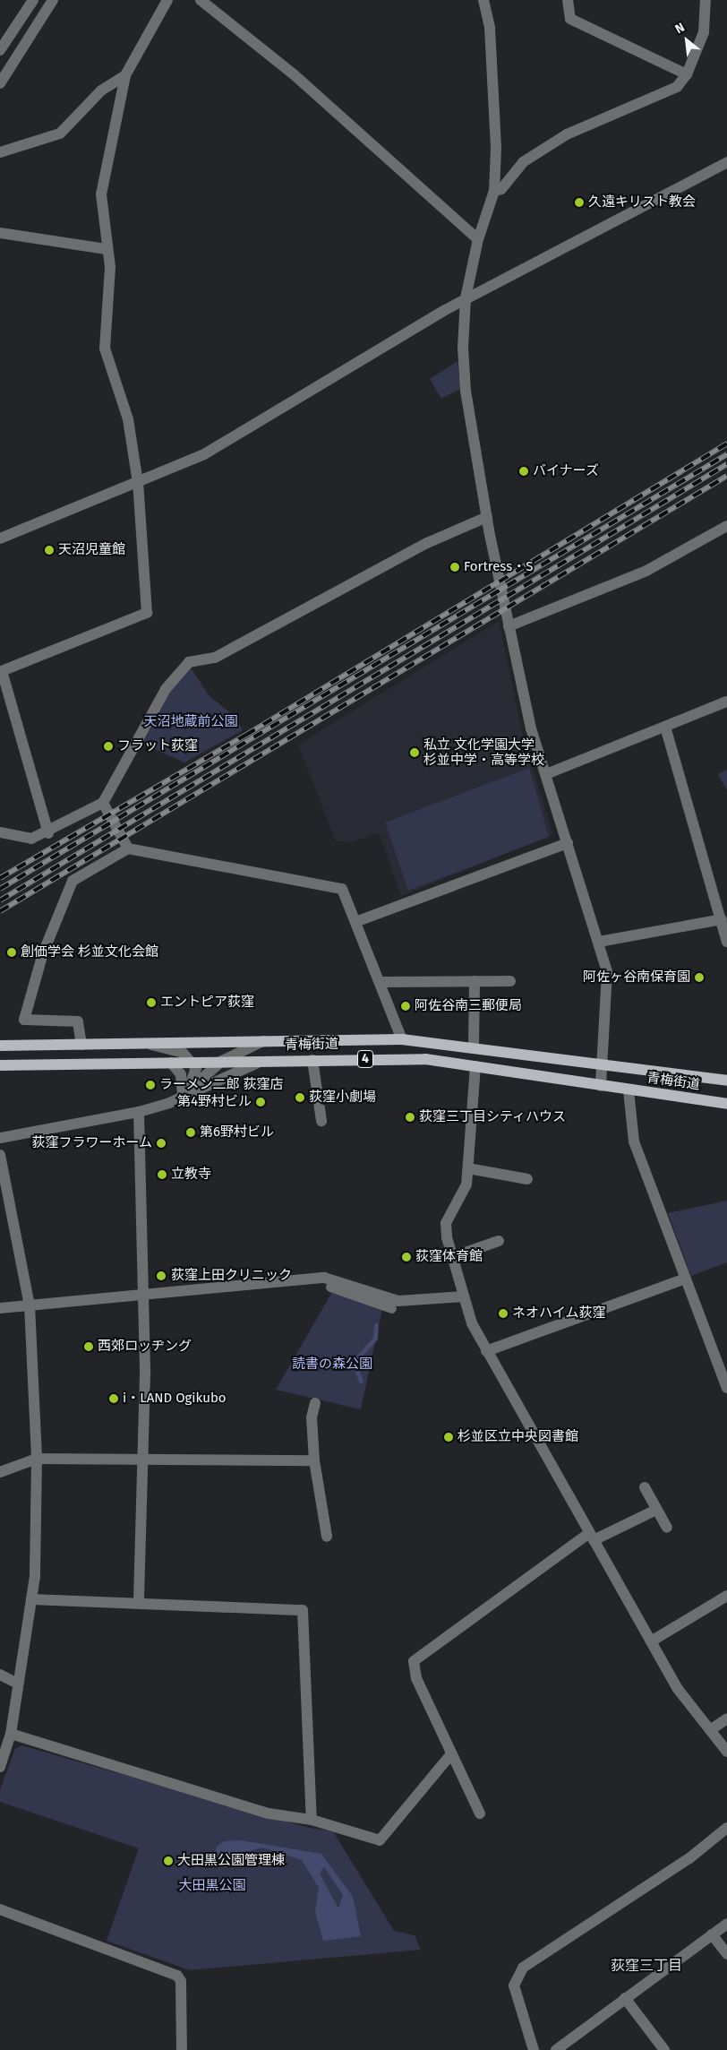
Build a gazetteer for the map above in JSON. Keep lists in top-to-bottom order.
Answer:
{
  "streets": {
    "main road": ["青梅街道", "4"]
  },
  "districts": ["荻窪三丁目"],
  "parks": ["天沼地蔵前公園", "読書の森公園", "大田黒公園"],
  "places": [
    "久遠キリスト教会",
    "バイナーズ",
    "天沼児童館",
    "Fortress・S",
    "フラット荻窪",
    "私立 文化学園大学 杉並中学・高等学校",
    "創価学会 杉並文化会館",
    "阿佐ヶ谷南保育園",
    "エントピア荻窪",
    "阿佐谷南三郵便局",
    "ラーメン二郎 荻窪店",
    "荻窪小劇場",
    "第4野村ビル",
    "荻窪三丁目シティハウス",
    "第6野村ビル",
    "荻窪フラワーホーム",
    "立教寺",
    "荻窪体育館",
    "荻窪上田クリニック",
    "ネオハイム荻窪",
    "西郊ロッヂング",
    "i・LAND Ogikubo",
    "杉並区立中央図書館",
    "大田黒公園管理棟"
  ],
  "north": "top left"
}
